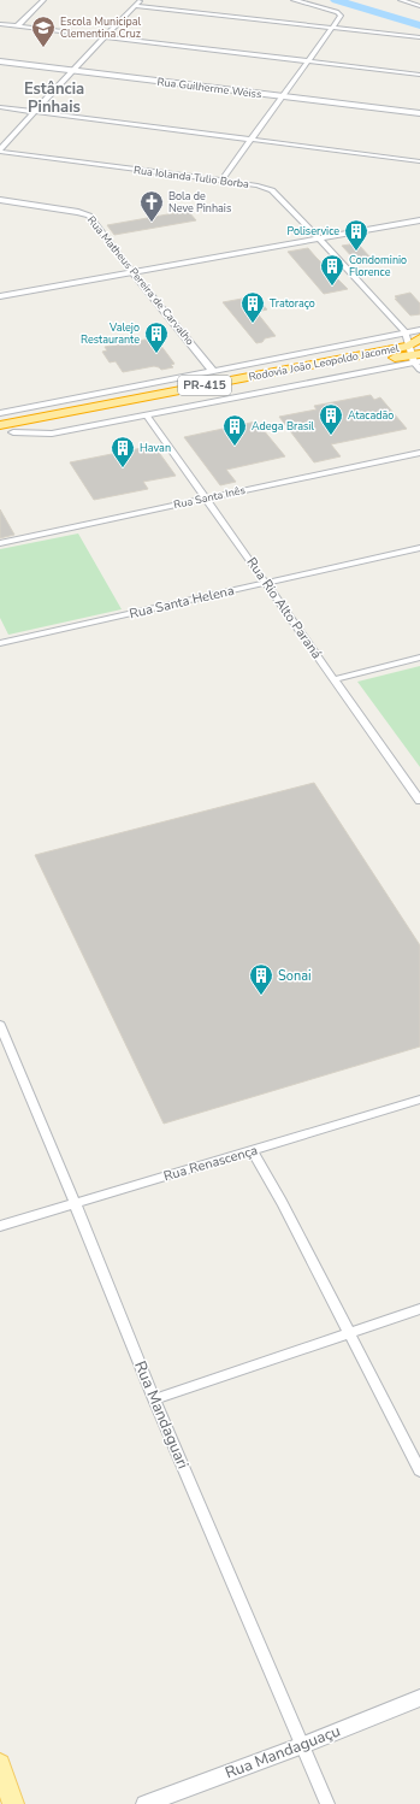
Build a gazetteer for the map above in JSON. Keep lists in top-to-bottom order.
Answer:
{
  "streets": {
    "highway": ["Rodovia João Leopoldo Jacomel", "PR-415"],
    "street": [
      "Rua Guilherme Weiss",
      "Rua Iolanda Tulio Borba",
      "Rua Matheus Pereira de Carvalho",
      "Rua Santa Inês",
      "Rua Santa Helena",
      "Rua Rio Alto Paraná",
      "Rua Renascença",
      "Rua Mandaguari",
      "Rua Mandaguaçu"
    ]
  },
  "crossings": [
    ["Rua Iolanda Tulio Borba", "Rodovia João Leopoldo Jacomel"],
    ["Rua Matheus Pereira de Carvalho", "Rodovia João Leopoldo Jacomel"],
    ["Rodovia João Leopoldo Jacomel", "Rua Rio Alto Paraná"],
    ["Rua Santa Inês", "Rua Rio Alto Paraná"],
    ["Rua Santa Helena", "Rua Rio Alto Paraná"],
    ["Rua Renascença", "Rua Mandaguari"],
    ["Rua Mandaguari", "Rua Mandaguaçu"]
  ],
  "districts": ["Estância Pinhais"],
  "places": {
    "school or university": ["Escola Municipal Clementina Cruz"],
    "church": ["Bola de Neve Pinhais"],
    "building": [
      "Poliservice",
      "Condominio Florence",
      "Tratoraço",
      "Valejo Restaurante",
      "Atacadão",
      "Adega Brasil",
      "Havan",
      "Sonai"
    ]
  }
}
